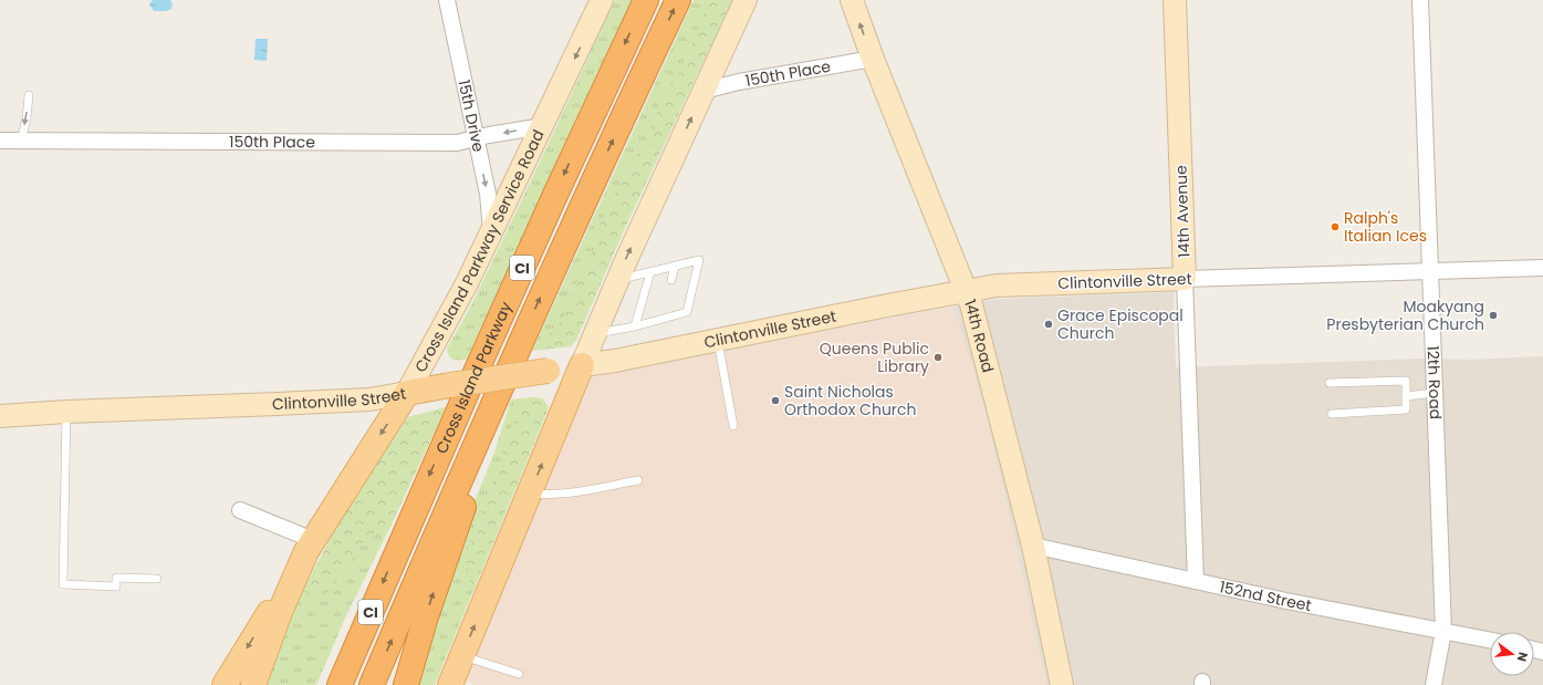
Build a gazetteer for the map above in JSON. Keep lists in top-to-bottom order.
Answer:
{
  "streets": {
    "highway": ["CI", "Cross Island Parkway"],
    "main road": ["Cross Island Parkway Service Road", "Clintonville Street"],
    "street": [
      "150th Place",
      "15th Drive",
      "14th Avenue",
      "14th Road",
      "12th Road",
      "152nd Street"
    ]
  },
  "crossings": [
    ["150th Place", "15th Drive"],
    ["150th Place", "Cross Island Parkway Service Road"],
    ["150th Place", "14th Road"],
    ["15th Drive", "Cross Island Parkway Service Road"],
    ["14th Avenue", "Clintonville Street"],
    ["14th Avenue", "152nd Street"],
    ["Cross Island Parkway Service Road", "Clintonville Street"],
    ["Clintonville Street", "14th Road"],
    ["Clintonville Street", "12th Road"],
    ["14th Road", "152nd Street"],
    ["12th Road", "152nd Street"]
  ],
  "one_way": ["15th Drive"],
  "places": [
    "Ralph's Italian Ices",
    "Moakyang Presbyterian Church",
    "Grace Episcopal Church",
    "Queens Public Library",
    "Saint Nicholas Orthodox Church"
  ],
  "north": "right"
}
